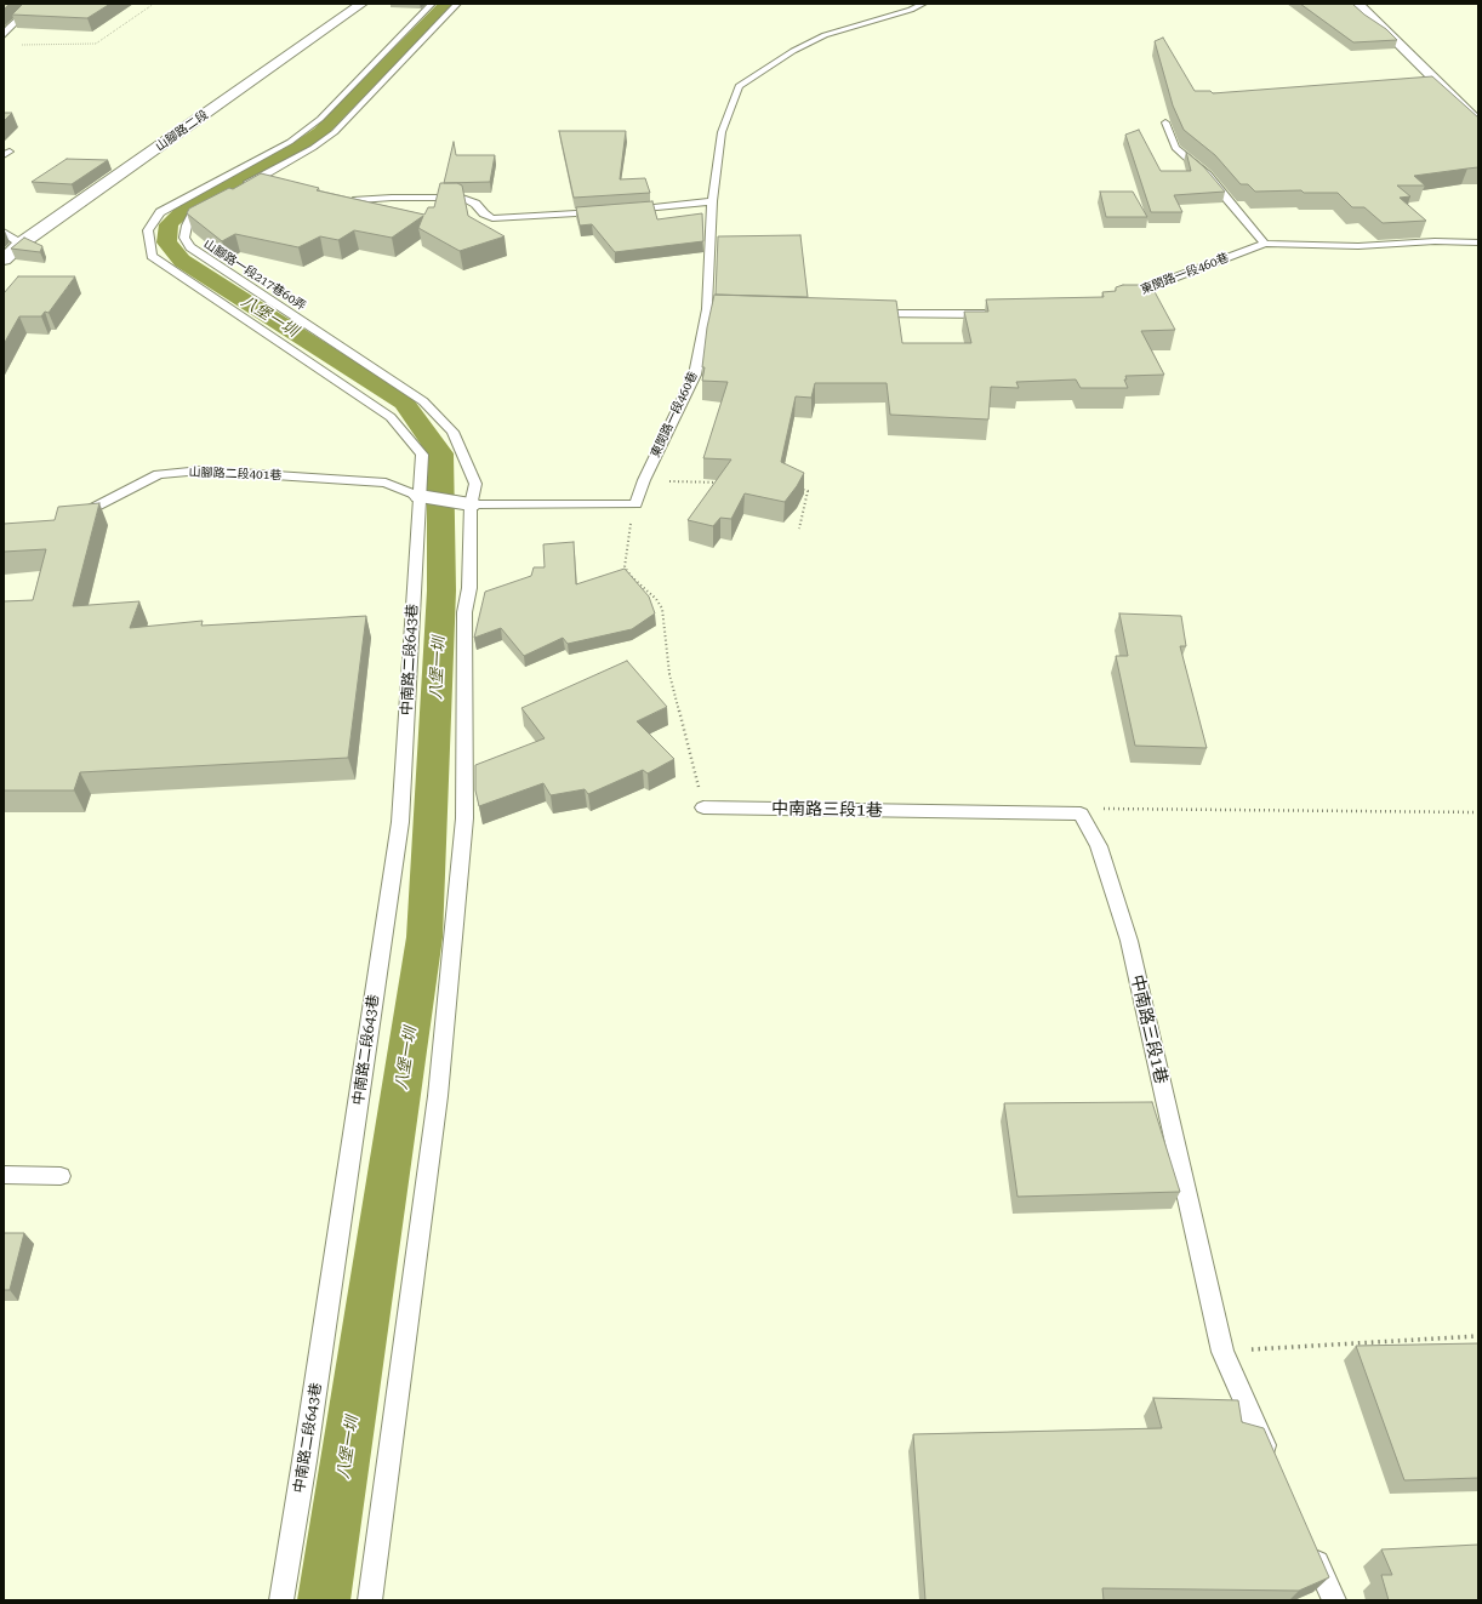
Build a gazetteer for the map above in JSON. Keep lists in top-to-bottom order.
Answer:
{
  "streets": {
    "main road": ["山腳路二段"],
    "lane": [
      "東閔路一段460巷",
      "山腳路一段217巷60弄",
      "山腳路二段401巷",
      "中南路二段643巷",
      "中南路三段1巷"
    ]
  },
  "crossings": [
    ["山腳路二段401巷", "中南路二段643巷"]
  ],
  "water": ["八堡一圳"]
}
